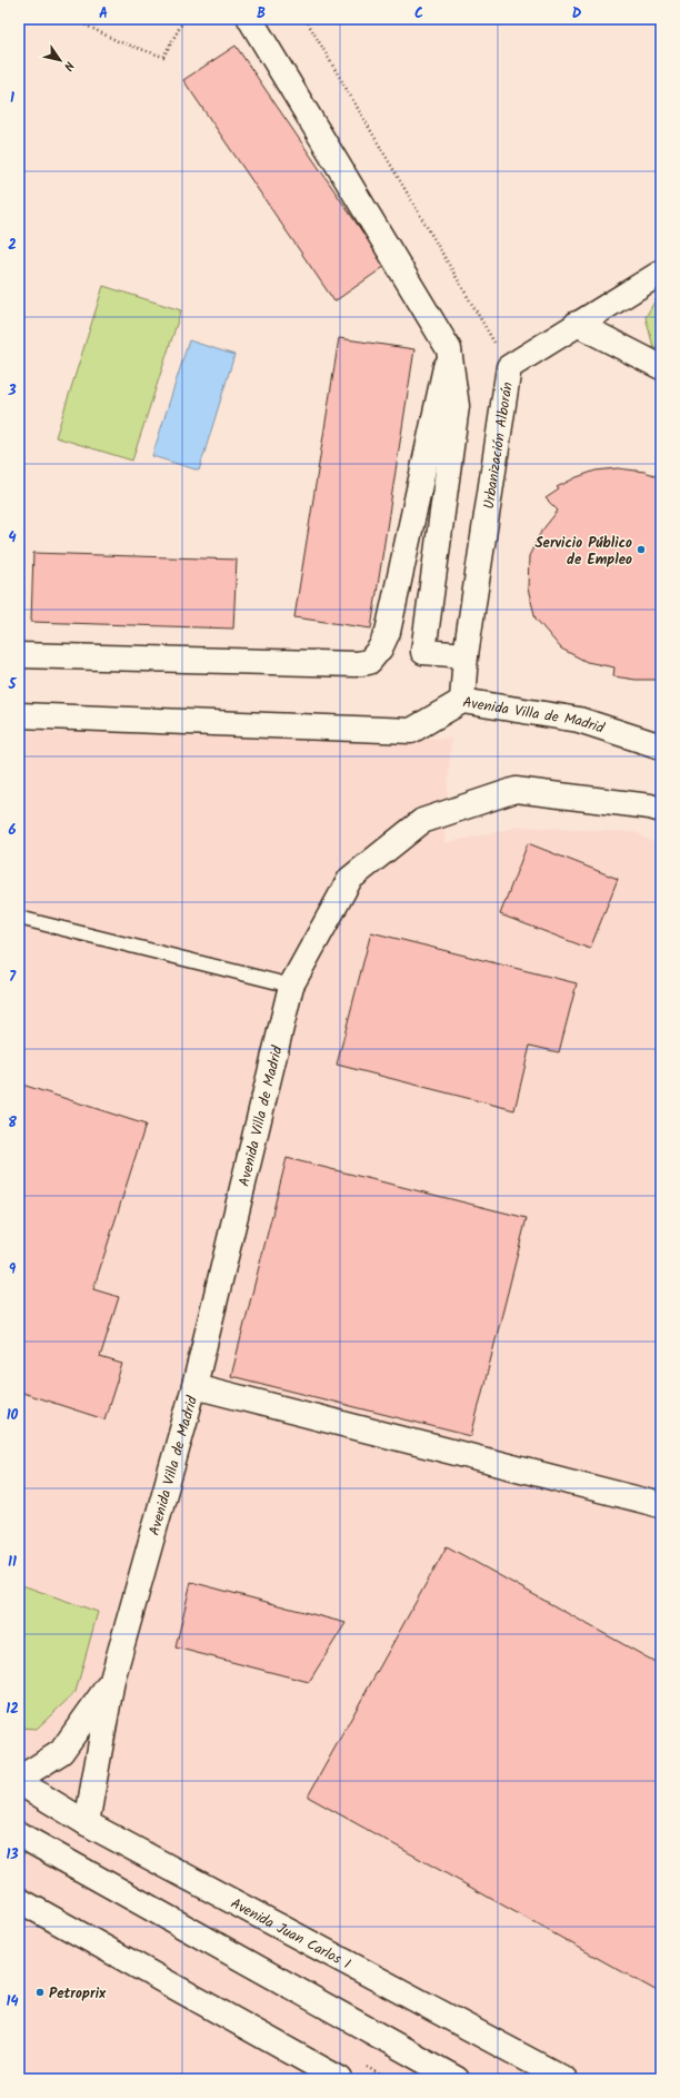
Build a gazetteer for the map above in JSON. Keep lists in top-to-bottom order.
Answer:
{
  "streets": {
    "street": ["Urbanización Alborán", "Avenida Villa de Madrid", "Avenida Juan Carlos I"]
  },
  "crossings": [
    ["Urbanización Alborán", "Avenida Villa de Madrid"]
  ],
  "places": ["Servicio Público de Empleo", "Petroprix"],
  "north": "bottom right",
  "grid": {
    "columns": [
      "A",
      "B",
      "C",
      "D"
    ],
    "rows": [
      "1",
      "2",
      "3",
      "4",
      "5",
      "6",
      "7",
      "8",
      "9",
      "10",
      "11",
      "12",
      "13",
      "14"
    ]
  }
}
